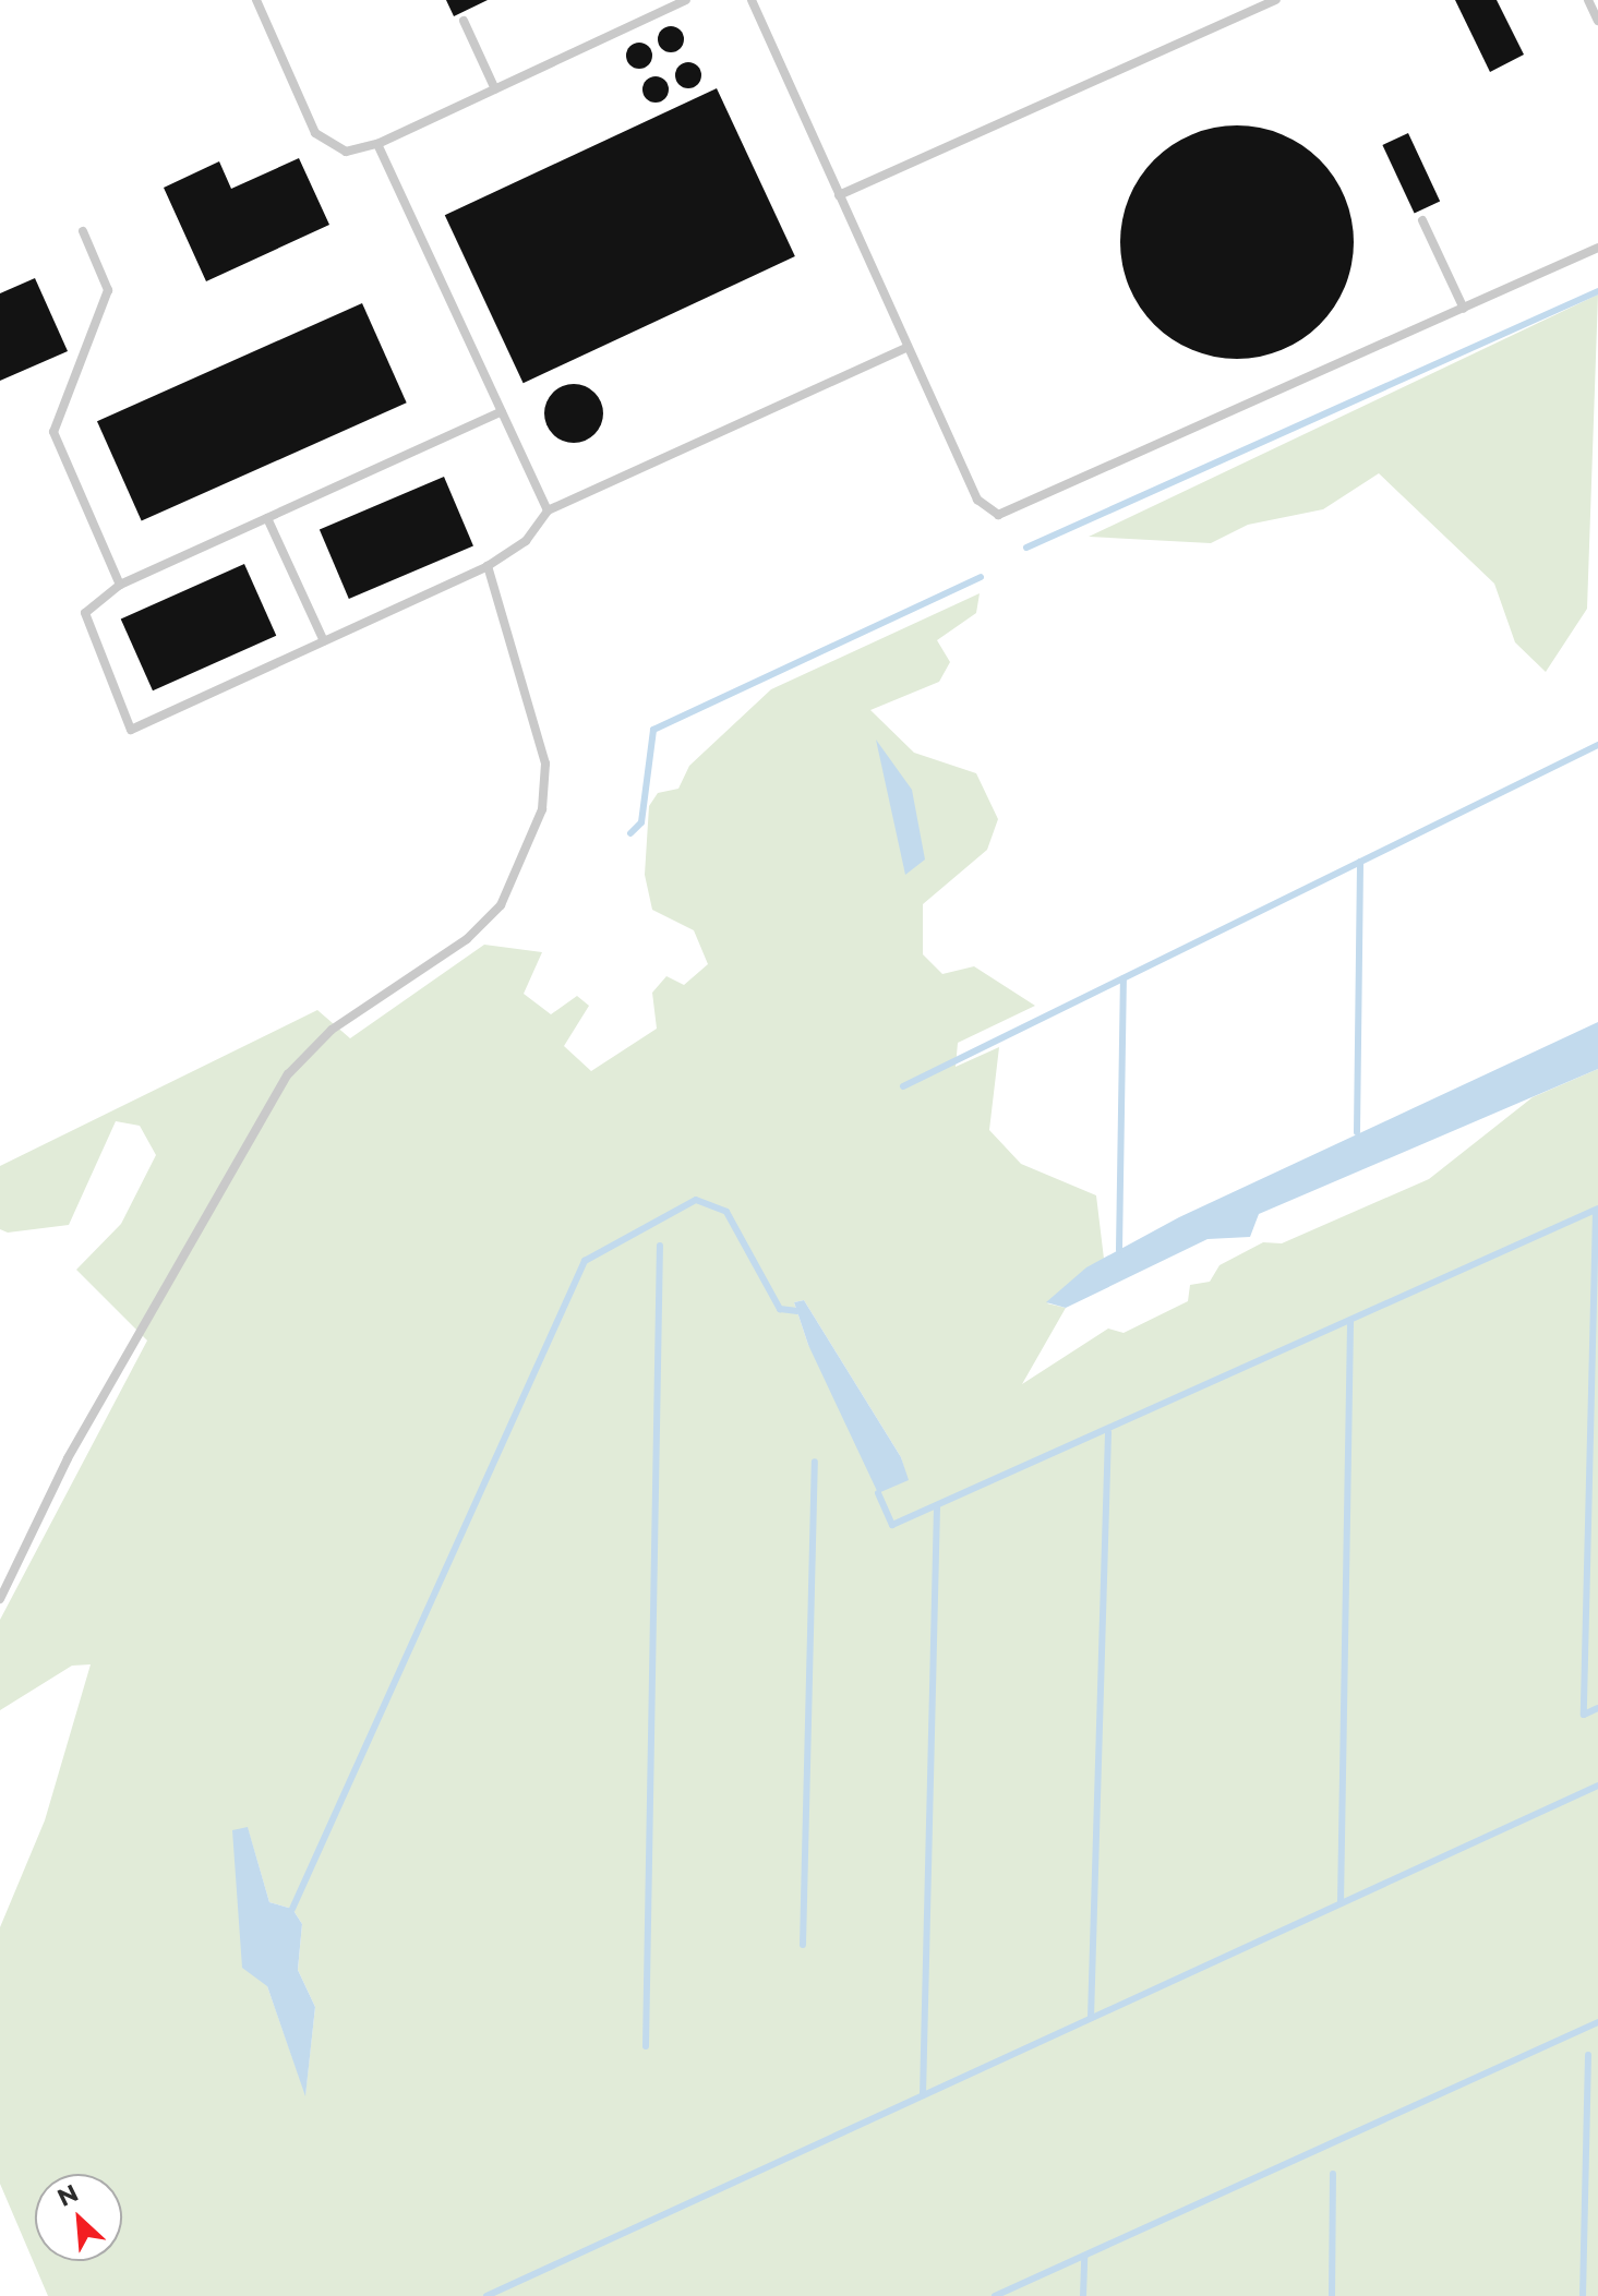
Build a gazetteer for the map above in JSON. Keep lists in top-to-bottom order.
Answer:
{
  "north": "top left"
}
